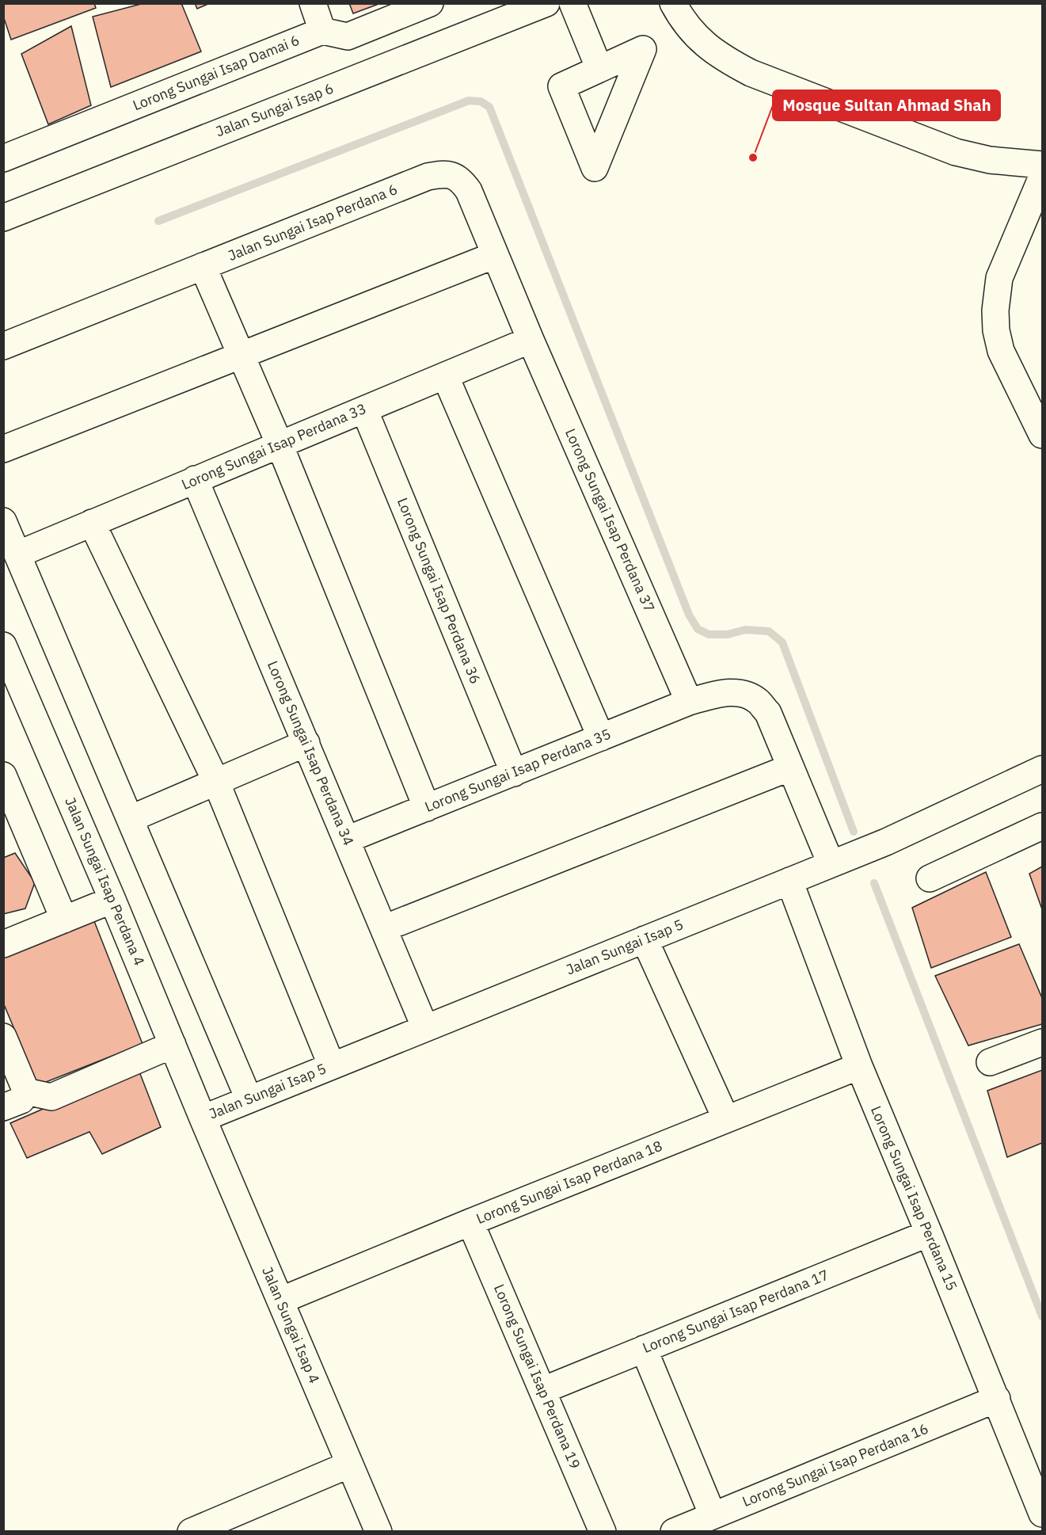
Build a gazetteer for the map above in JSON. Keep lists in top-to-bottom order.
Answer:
{
  "streets": {
    "street": [
      "Lorong Sungai Isap Damai 6",
      "Jalan Sungai Isap 6",
      "Jalan Sungai Isap Perdana 6",
      "Lorong Sungai Isap Perdana 33",
      "Lorong Sungai Isap Perdana 37",
      "Lorong Sungai Isap Perdana 36",
      "Lorong Sungai Isap Perdana 34",
      "Lorong Sungai Isap Perdana 35",
      "Jalan Sungai Isap Perdana 4",
      "Jalan Sungai Isap 5",
      "Lorong Sungai Isap Perdana 18",
      "Lorong Sungai Isap Perdana 15",
      "Lorong Sungai Isap Perdana 17",
      "Jalan Sungai Isap 4",
      "Lorong Sungai Isap Perdana 19",
      "Lorong Sungai Isap Perdana 16"
    ]
  },
  "crossings": [
    ["Jalan Sungai Isap Perdana 6", "Lorong Sungai Isap Perdana 33"],
    ["Jalan Sungai Isap Perdana 6", "Lorong Sungai Isap Perdana 37"],
    ["Lorong Sungai Isap Perdana 33", "Lorong Sungai Isap Perdana 37"],
    ["Lorong Sungai Isap Perdana 33", "Lorong Sungai Isap Perdana 36"],
    ["Lorong Sungai Isap Perdana 33", "Lorong Sungai Isap Perdana 34"],
    ["Lorong Sungai Isap Perdana 37", "Lorong Sungai Isap Perdana 35"],
    ["Lorong Sungai Isap Perdana 36", "Lorong Sungai Isap Perdana 35"],
    ["Lorong Sungai Isap Perdana 34", "Lorong Sungai Isap Perdana 35"],
    ["Lorong Sungai Isap Perdana 34", "Jalan Sungai Isap 5"],
    ["Lorong Sungai Isap Perdana 35", "Jalan Sungai Isap 5"],
    ["Jalan Sungai Isap Perdana 4", "Jalan Sungai Isap 5"],
    ["Jalan Sungai Isap Perdana 4", "Jalan Sungai Isap 4"],
    ["Jalan Sungai Isap 5", "Lorong Sungai Isap Perdana 15"],
    ["Jalan Sungai Isap 5", "Jalan Sungai Isap 4"],
    ["Lorong Sungai Isap Perdana 18", "Lorong Sungai Isap Perdana 15"],
    ["Lorong Sungai Isap Perdana 18", "Jalan Sungai Isap 4"],
    ["Lorong Sungai Isap Perdana 18", "Lorong Sungai Isap Perdana 19"],
    ["Lorong Sungai Isap Perdana 15", "Lorong Sungai Isap Perdana 17"],
    ["Lorong Sungai Isap Perdana 15", "Lorong Sungai Isap Perdana 16"],
    ["Lorong Sungai Isap Perdana 17", "Lorong Sungai Isap Perdana 19"]
  ],
  "places": ["Mosque Sultan Ahmad Shah"]
}
